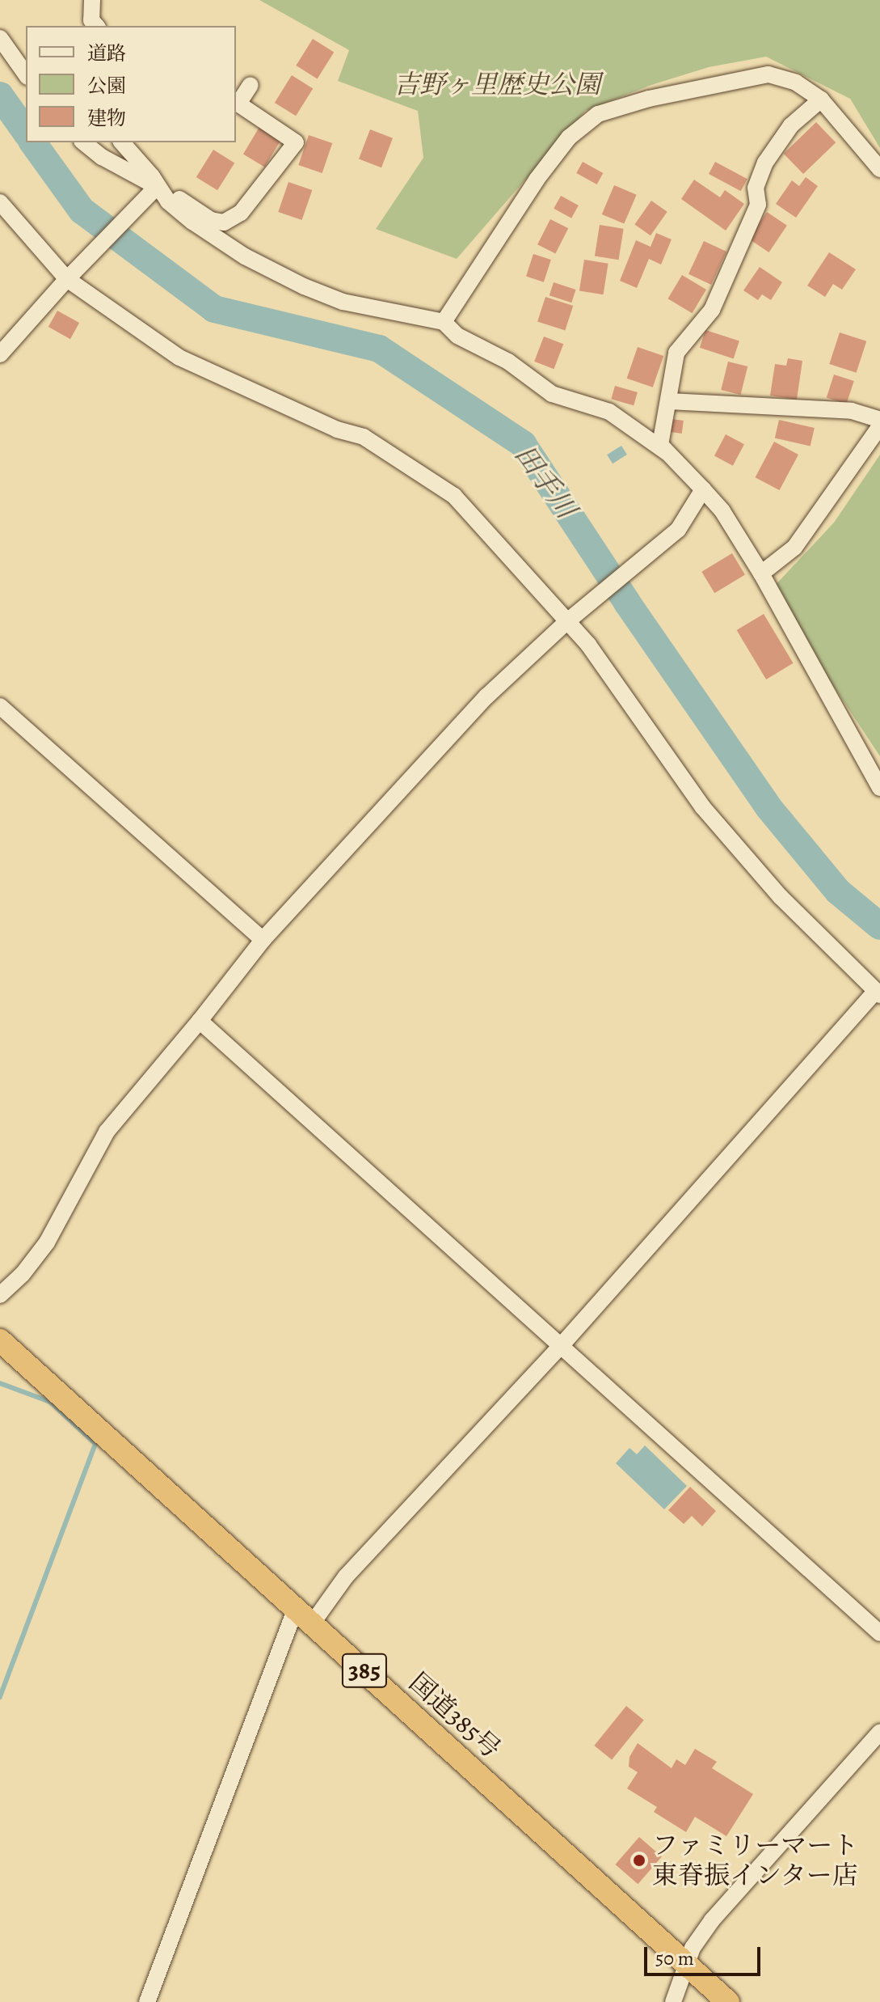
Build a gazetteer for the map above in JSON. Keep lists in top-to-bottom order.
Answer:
{
  "streets": {
    "highway": ["385", "国道385号"]
  },
  "water": ["田手川"],
  "parks": ["吉野ヶ里歴史公園"],
  "places": ["ファミリーマート 東脊振インター店"],
  "legend": ["道路", "公園", "建物"],
  "scale_bar": "50 m"
}
